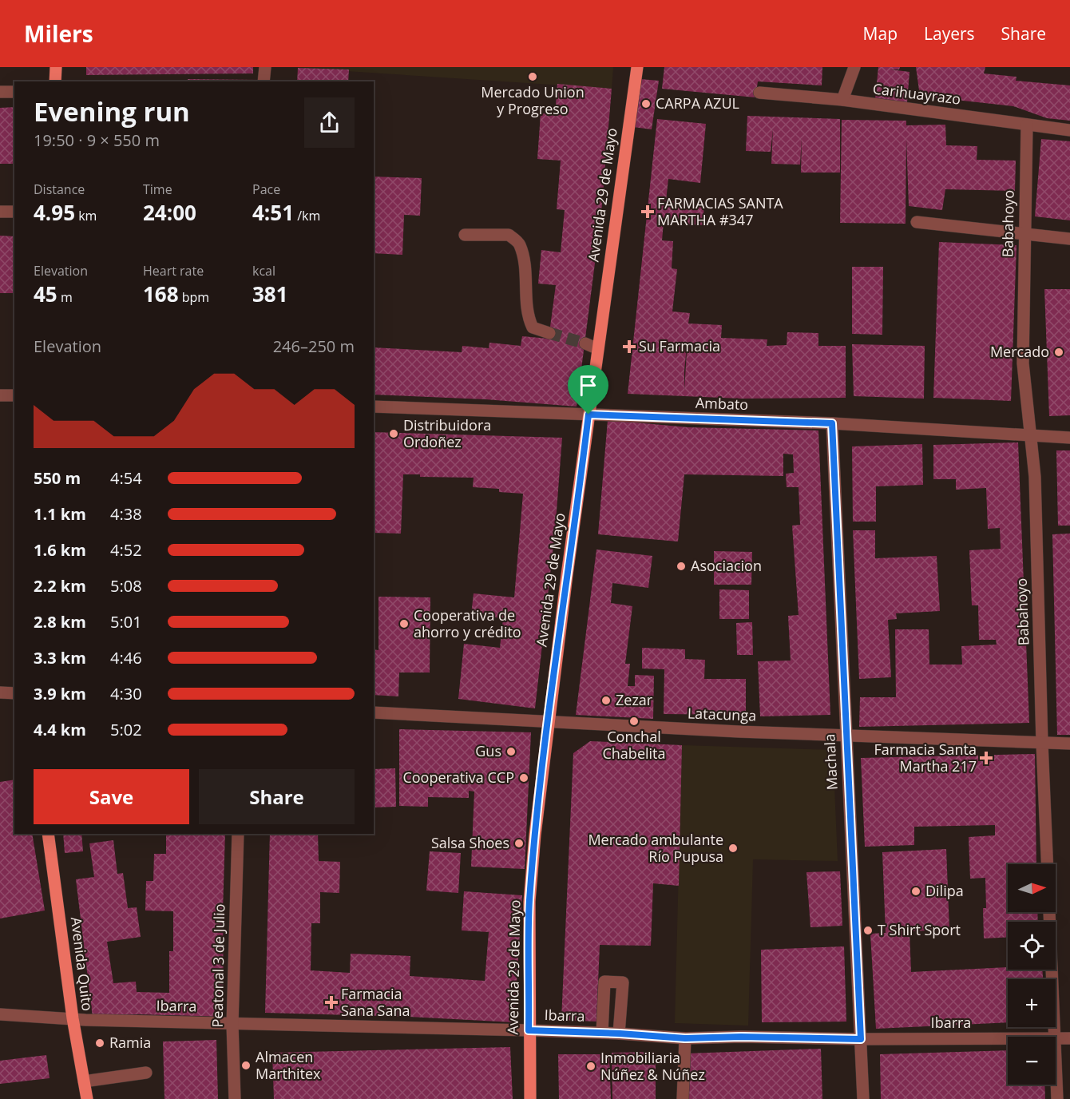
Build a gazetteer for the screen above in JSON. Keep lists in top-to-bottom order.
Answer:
{
  "streets": {
    "main road": ["Avenida 29 de Mayo", "Avenida Quito"],
    "street": [
      "Carihuayrazo",
      "Babahoyo",
      "Ambato",
      "Latacunga",
      "Machala",
      "Peatonal 3 de Julio",
      "Ibarra"
    ]
  },
  "crossings": [
    ["Carihuayrazo", "Babahoyo"],
    ["Avenida 29 de Mayo", "Ambato"],
    ["Avenida 29 de Mayo", "Latacunga"],
    ["Avenida 29 de Mayo", "Ibarra"],
    ["Babahoyo", "Ambato"],
    ["Babahoyo", "Latacunga"],
    ["Ambato", "Machala"],
    ["Latacunga", "Machala"],
    ["Machala", "Ibarra"],
    ["Avenida Quito", "Ibarra"],
    ["Peatonal 3 de Julio", "Ibarra"]
  ],
  "places": {
    "other": [
      "Mercado Union y Progreso",
      "CARPA AZUL",
      "Mercado",
      "Distribuidora Ordoñez",
      "Asociacion",
      "Cooperativa de ahorro y crédito",
      "Zezar",
      "Conchal Chabelita",
      "Gus",
      "Cooperativa CCP",
      "Salsa Shoes",
      "Mercado ambulante Río Pupusa",
      "Dilipa",
      "T Shirt Sport",
      "Ramia",
      "Almacen Marthitex",
      "Inmobiliaria Núñez & Núñez"
    ],
    "health": [
      "FARMACIAS SANTA MARTHA #347",
      "Su Farmacia",
      "Farmacia Santa Martha 217",
      "Farmacia Sana Sana"
    ]
  },
  "north": "right",
  "page": {
    "header": "Milers",
    "nav": ["Map", "Layers", "Share"],
    "heading": ["Evening run", "19:50 · 9 × 550 m"],
    "stats": [
      ["Distance", "4.95 km"],
      ["Time", "24:00"],
      ["Pace", "4:51 /km"],
      ["Elevation", "45 m"],
      ["Heart rate", "168 bpm"],
      ["kcal", "381"]
    ],
    "chart": ["Elevation", "246–250 m"],
    "list": [
      {
        "name": "550 m",
        "note": "4:54"
      },
      {
        "name": "1.1 km",
        "note": "4:38"
      },
      {
        "name": "1.6 km",
        "note": "4:52"
      },
      {
        "name": "2.2 km",
        "note": "5:08"
      },
      {
        "name": "2.8 km",
        "note": "5:01"
      },
      {
        "name": "3.3 km",
        "note": "4:46"
      },
      {
        "name": "3.9 km",
        "note": "4:30"
      },
      {
        "name": "4.4 km",
        "note": "5:02"
      }
    ],
    "buttons": ["Save", "Share"],
    "map_buttons": ["+", "−"]
  }
}
